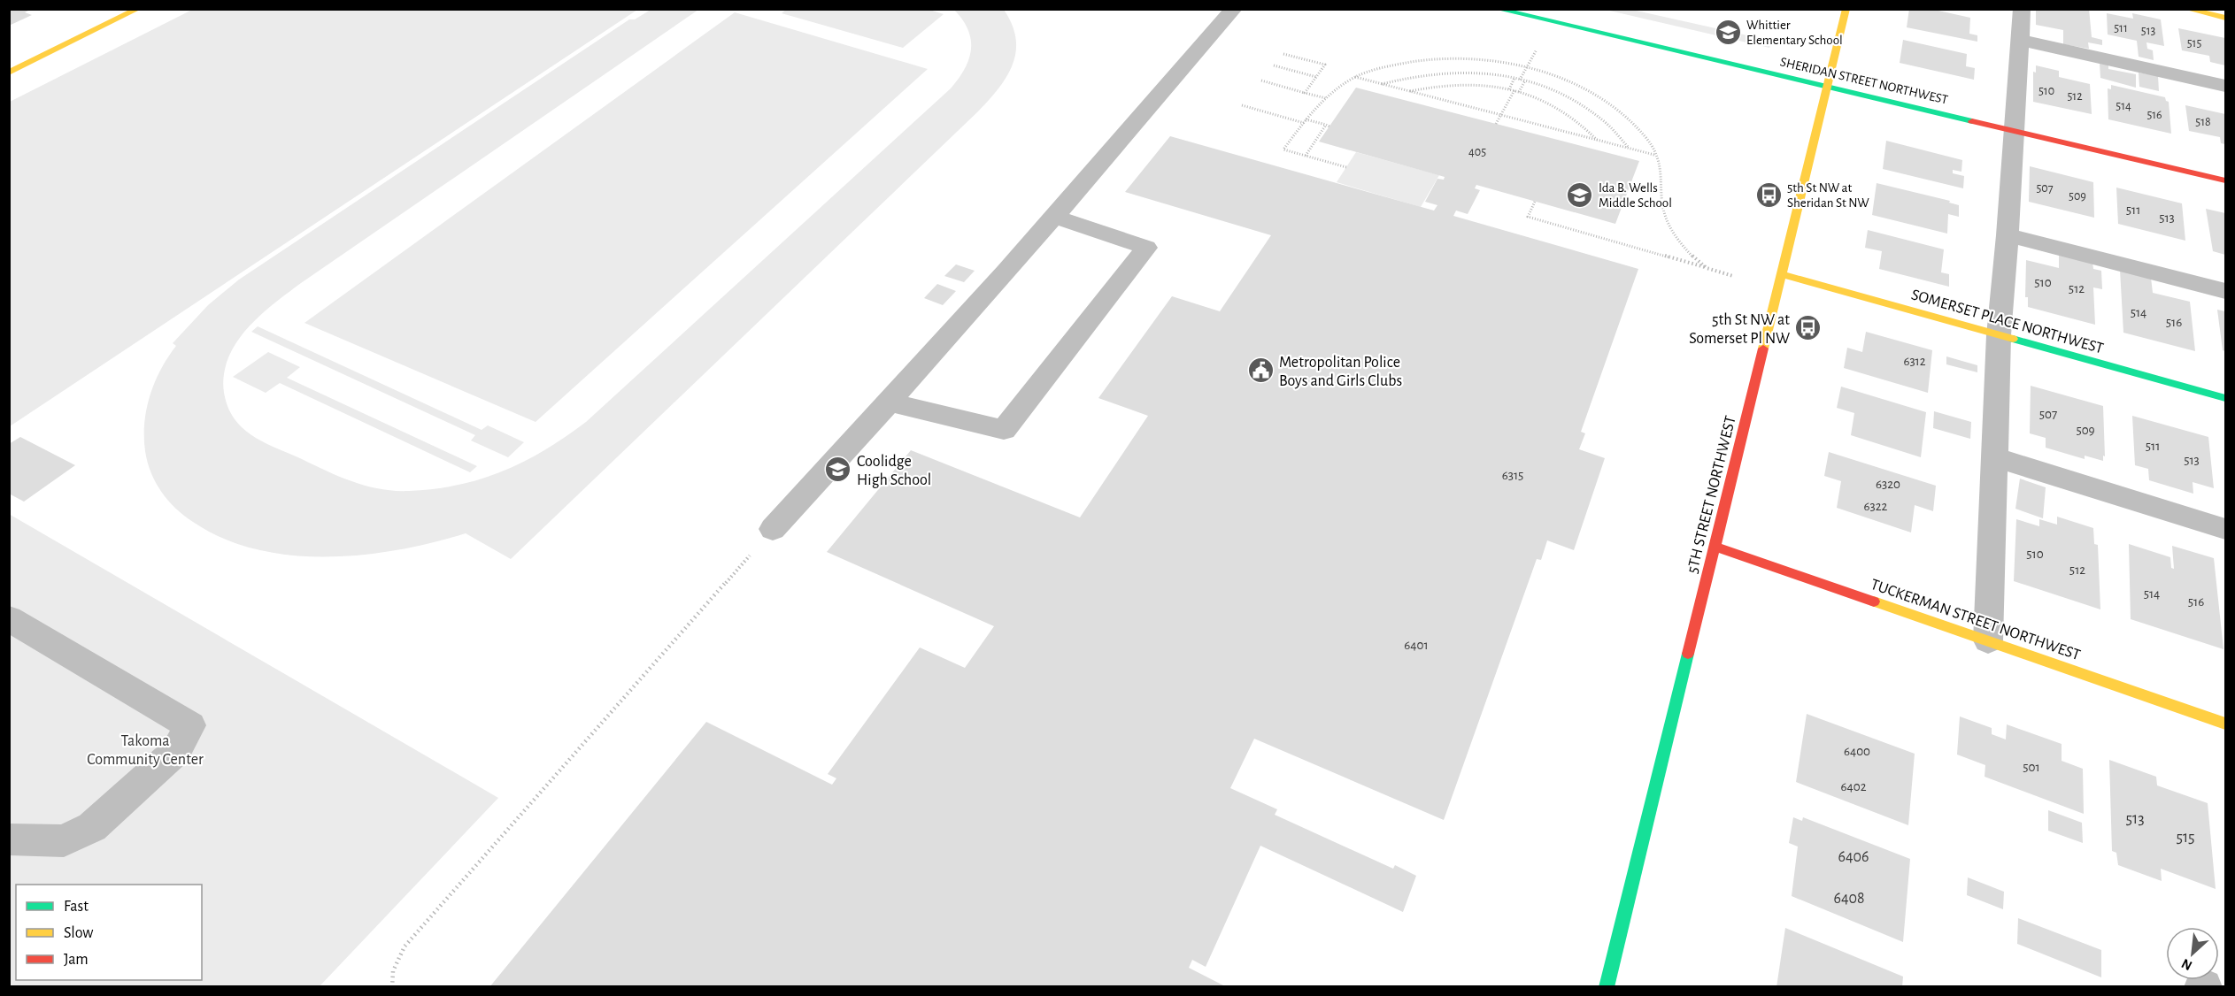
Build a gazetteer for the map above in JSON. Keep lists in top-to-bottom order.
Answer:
{
  "streets": {
    "street": [
      "SHERIDAN STREET NORTHWEST",
      "SOMERSET PLACE NORTHWEST",
      "5TH STREET NORTHWEST",
      "TUCKERMAN STREET NORTHWEST"
    ]
  },
  "crossings": [
    ["SHERIDAN STREET NORTHWEST", "5TH STREET NORTHWEST"],
    ["SOMERSET PLACE NORTHWEST", "5TH STREET NORTHWEST"],
    ["5TH STREET NORTHWEST", "TUCKERMAN STREET NORTHWEST"]
  ],
  "parks": ["Takoma Community Center"],
  "places": {
    "school or university": ["Whittier Elementary School", "Ida B. Wells Middle School", "Coolidge High School"],
    "bus stop": ["5th St NW at Sheridan St NW", "5th St NW at Somerset Pl NW"],
    "public building": ["Metropolitan Police Boys and Girls Clubs"]
  },
  "house_numbers": [
    "511",
    "513",
    "515",
    "510",
    "512",
    "514",
    "516",
    "518",
    "405",
    "507",
    "509",
    "511",
    "513",
    "510",
    "512",
    "514",
    "516",
    "6312",
    "507",
    "509",
    "511",
    "513",
    "6315",
    "6320",
    "6322",
    "510",
    "512",
    "514",
    "516",
    "6401",
    "6400",
    "501",
    "6402",
    "513",
    "515",
    "6406",
    "6408"
  ],
  "legend": ["Fast", "Slow", "Jam"],
  "north": "bottom left"
}
